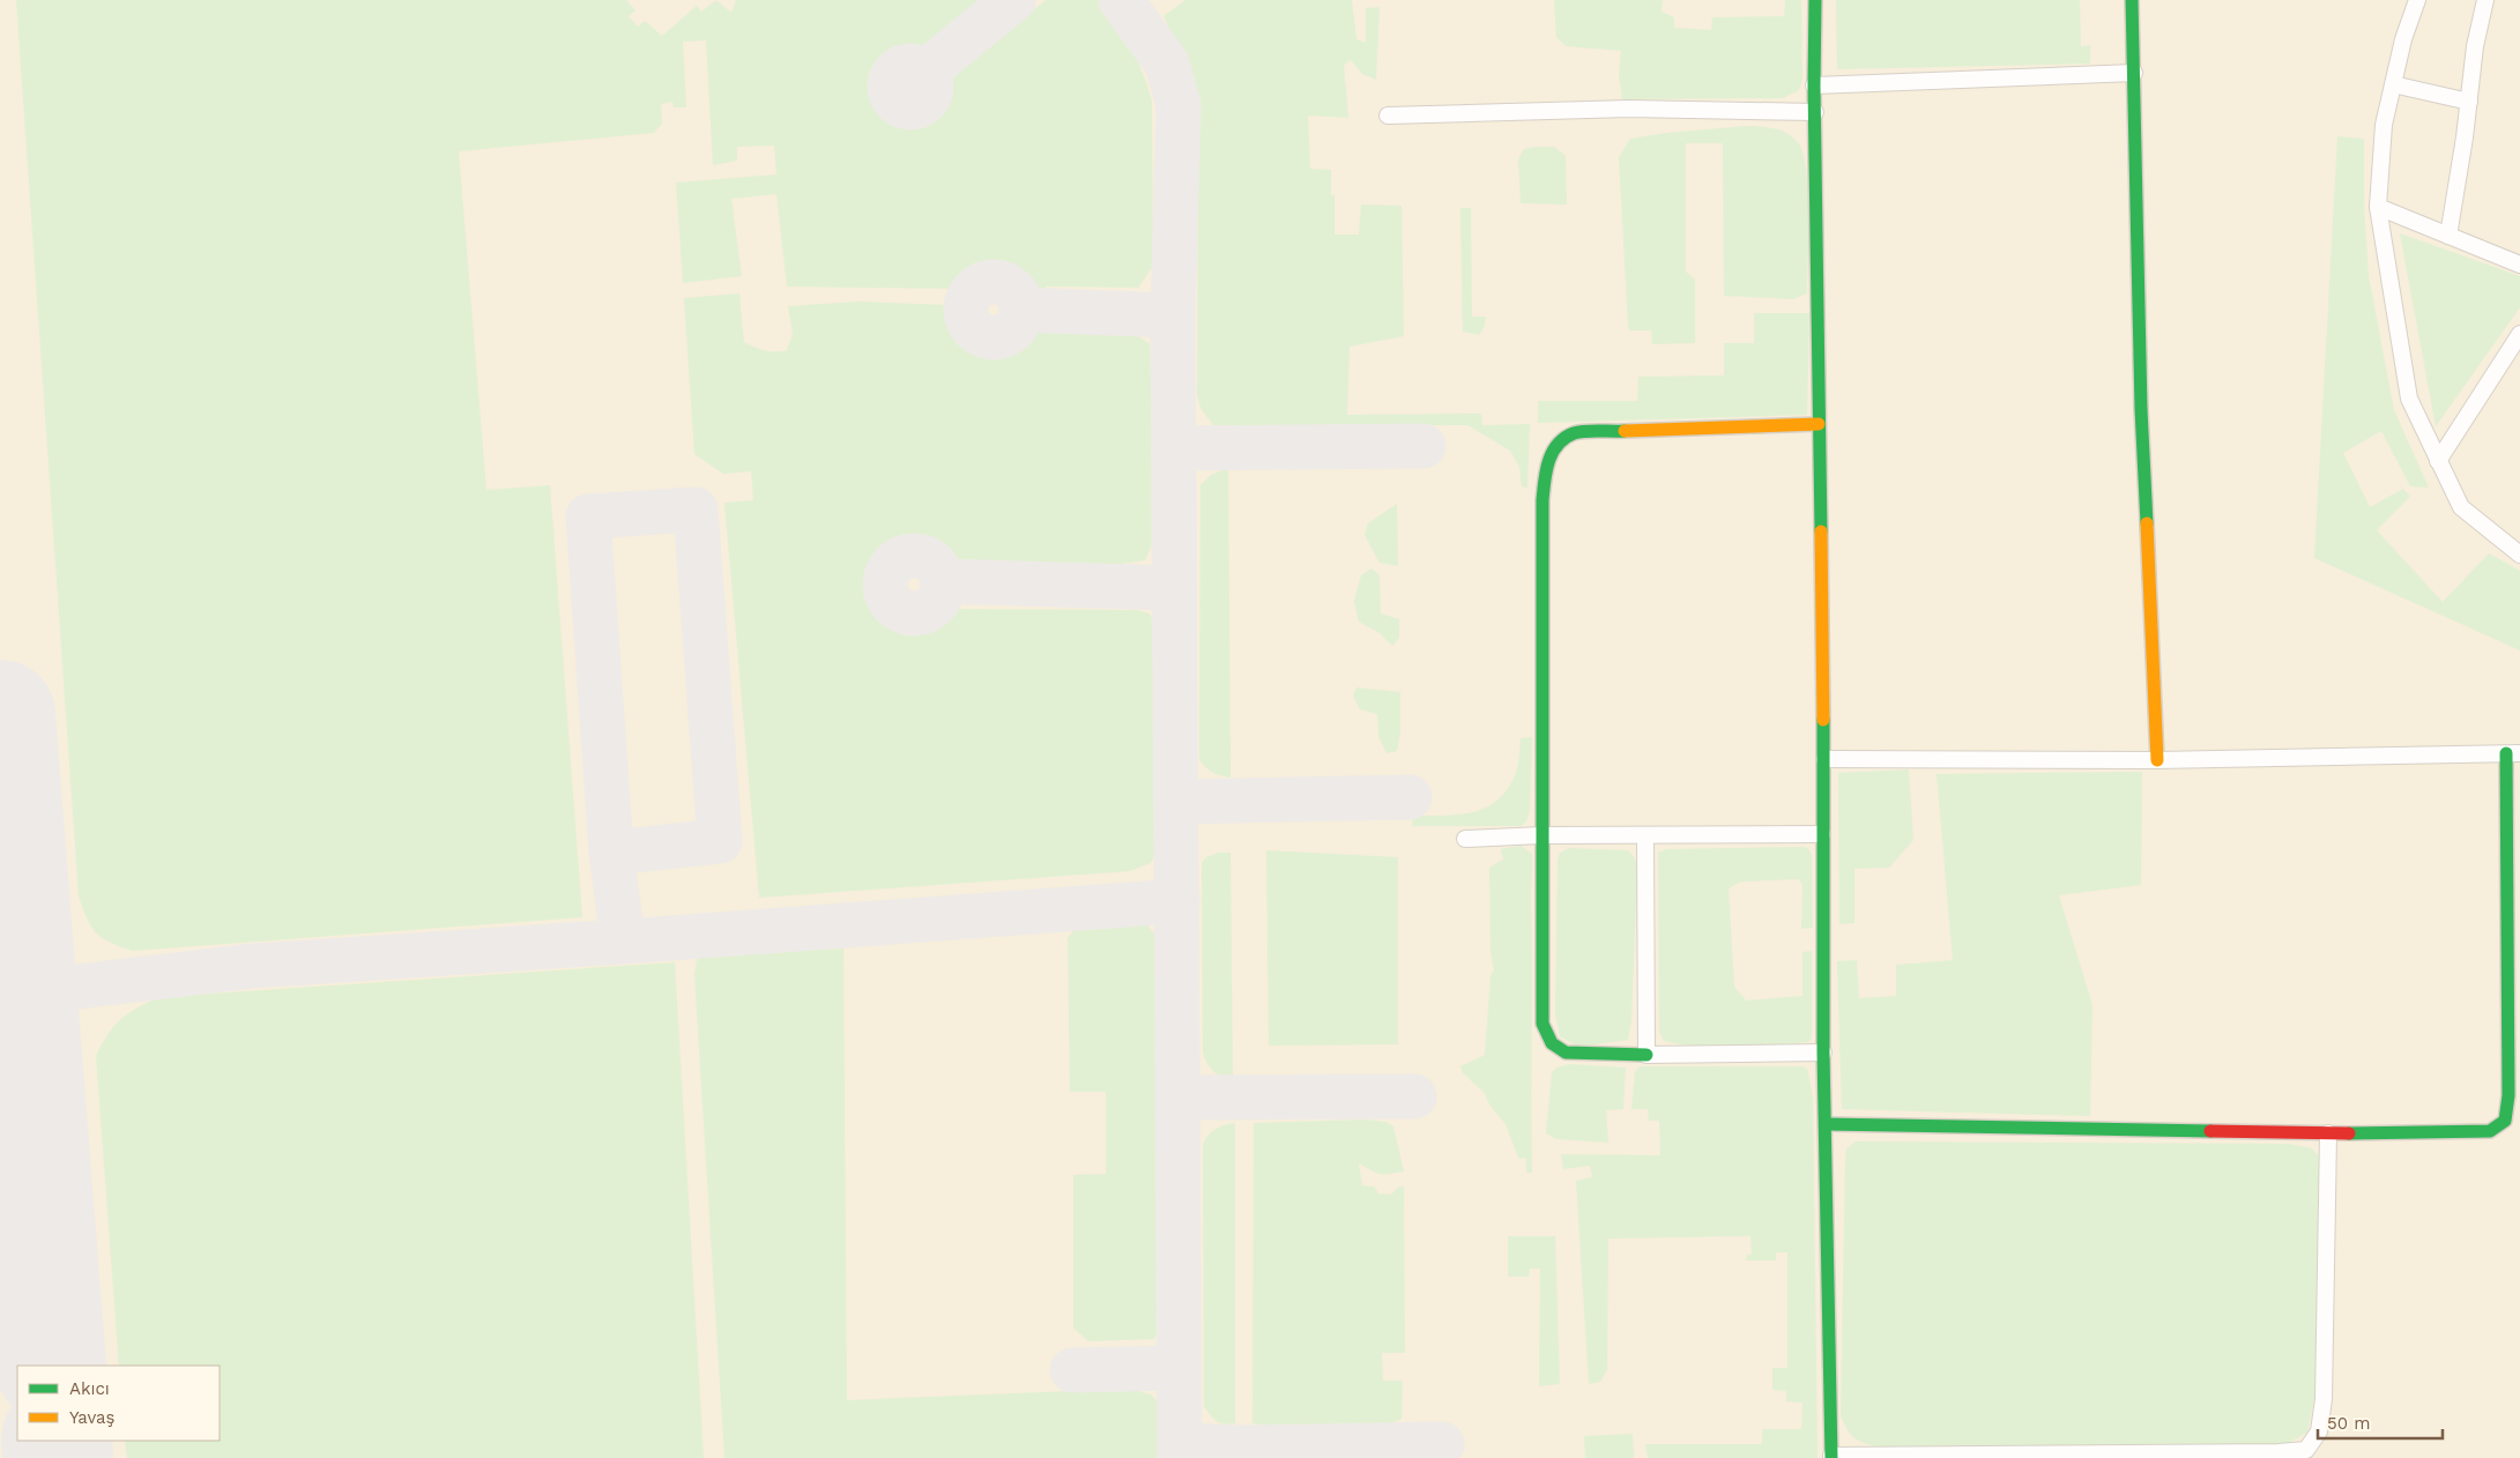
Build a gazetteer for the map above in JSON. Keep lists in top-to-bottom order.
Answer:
{
  "legend": ["Akıcı", "Yavaş"],
  "scale_bar": "50 m"
}
